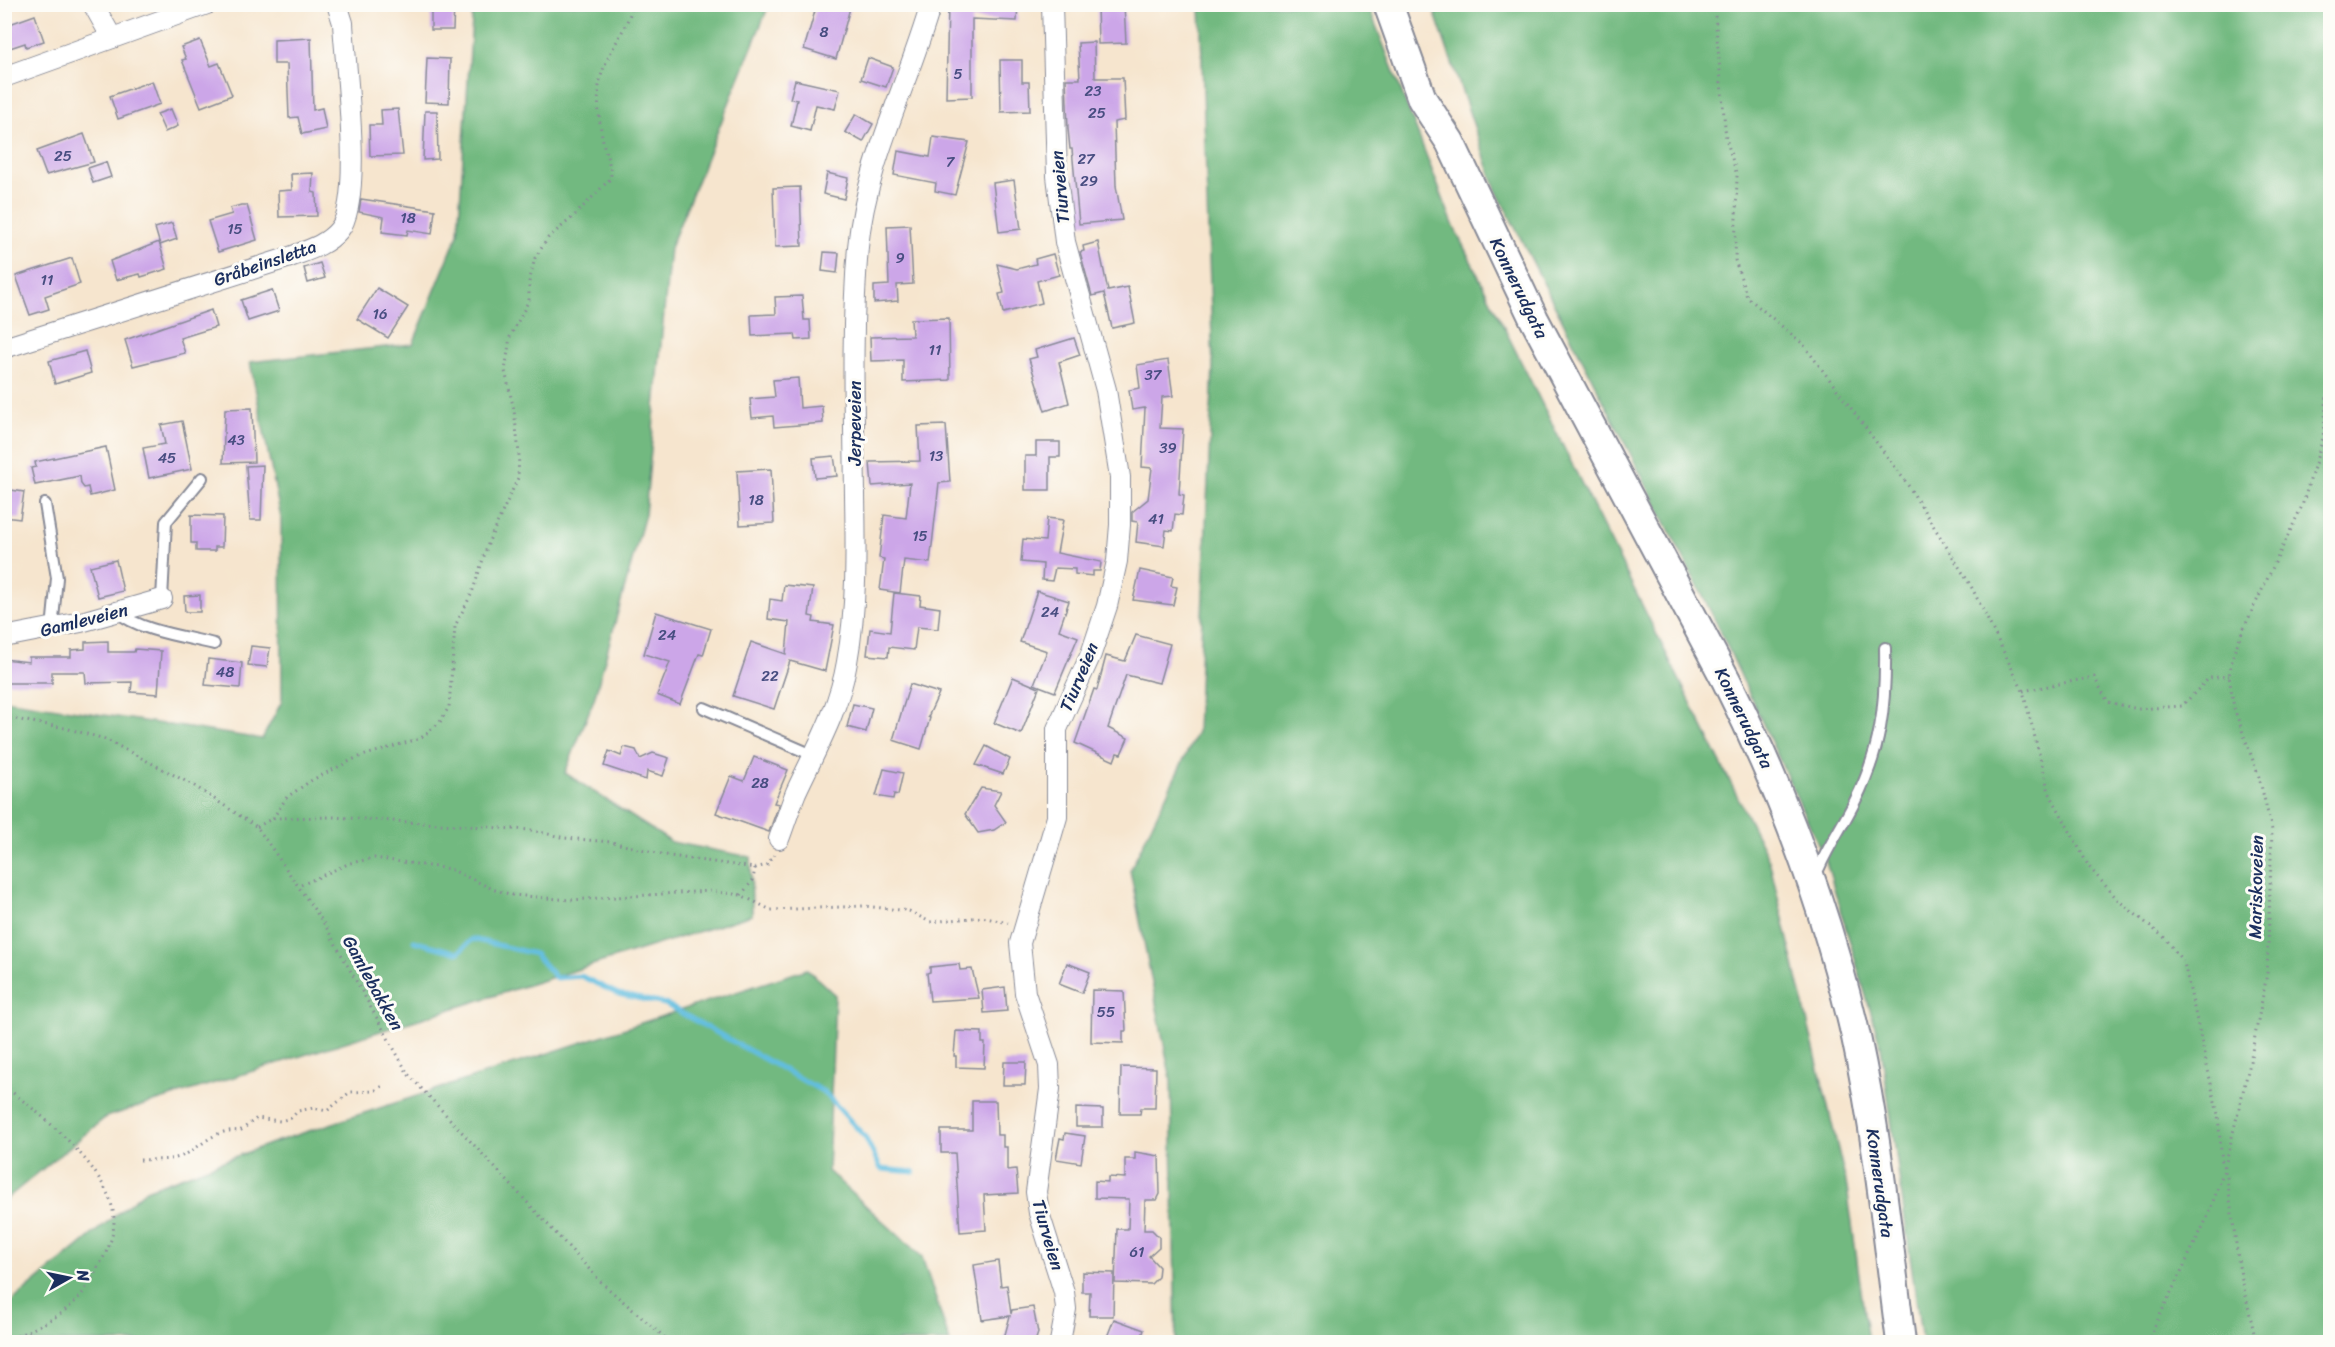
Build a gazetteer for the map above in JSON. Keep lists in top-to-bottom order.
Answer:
{
  "streets": {
    "main road": ["Konnerudgata"],
    "street": [
      "Tiurveien",
      "Gråbeinsletta",
      "Jerpeveien",
      "Gamleveien"
    ],
    "path": ["Mariskoveien", "Gamlebakken"]
  },
  "house_numbers": [
    "8",
    "5",
    "23",
    "25",
    "25",
    "27",
    "7",
    "29",
    "18",
    "15",
    "9",
    "11",
    "16",
    "11",
    "37",
    "43",
    "39",
    "13",
    "45",
    "18",
    "41",
    "15",
    "24",
    "24",
    "48",
    "22",
    "28",
    "55",
    "61"
  ],
  "north": "right"
}
